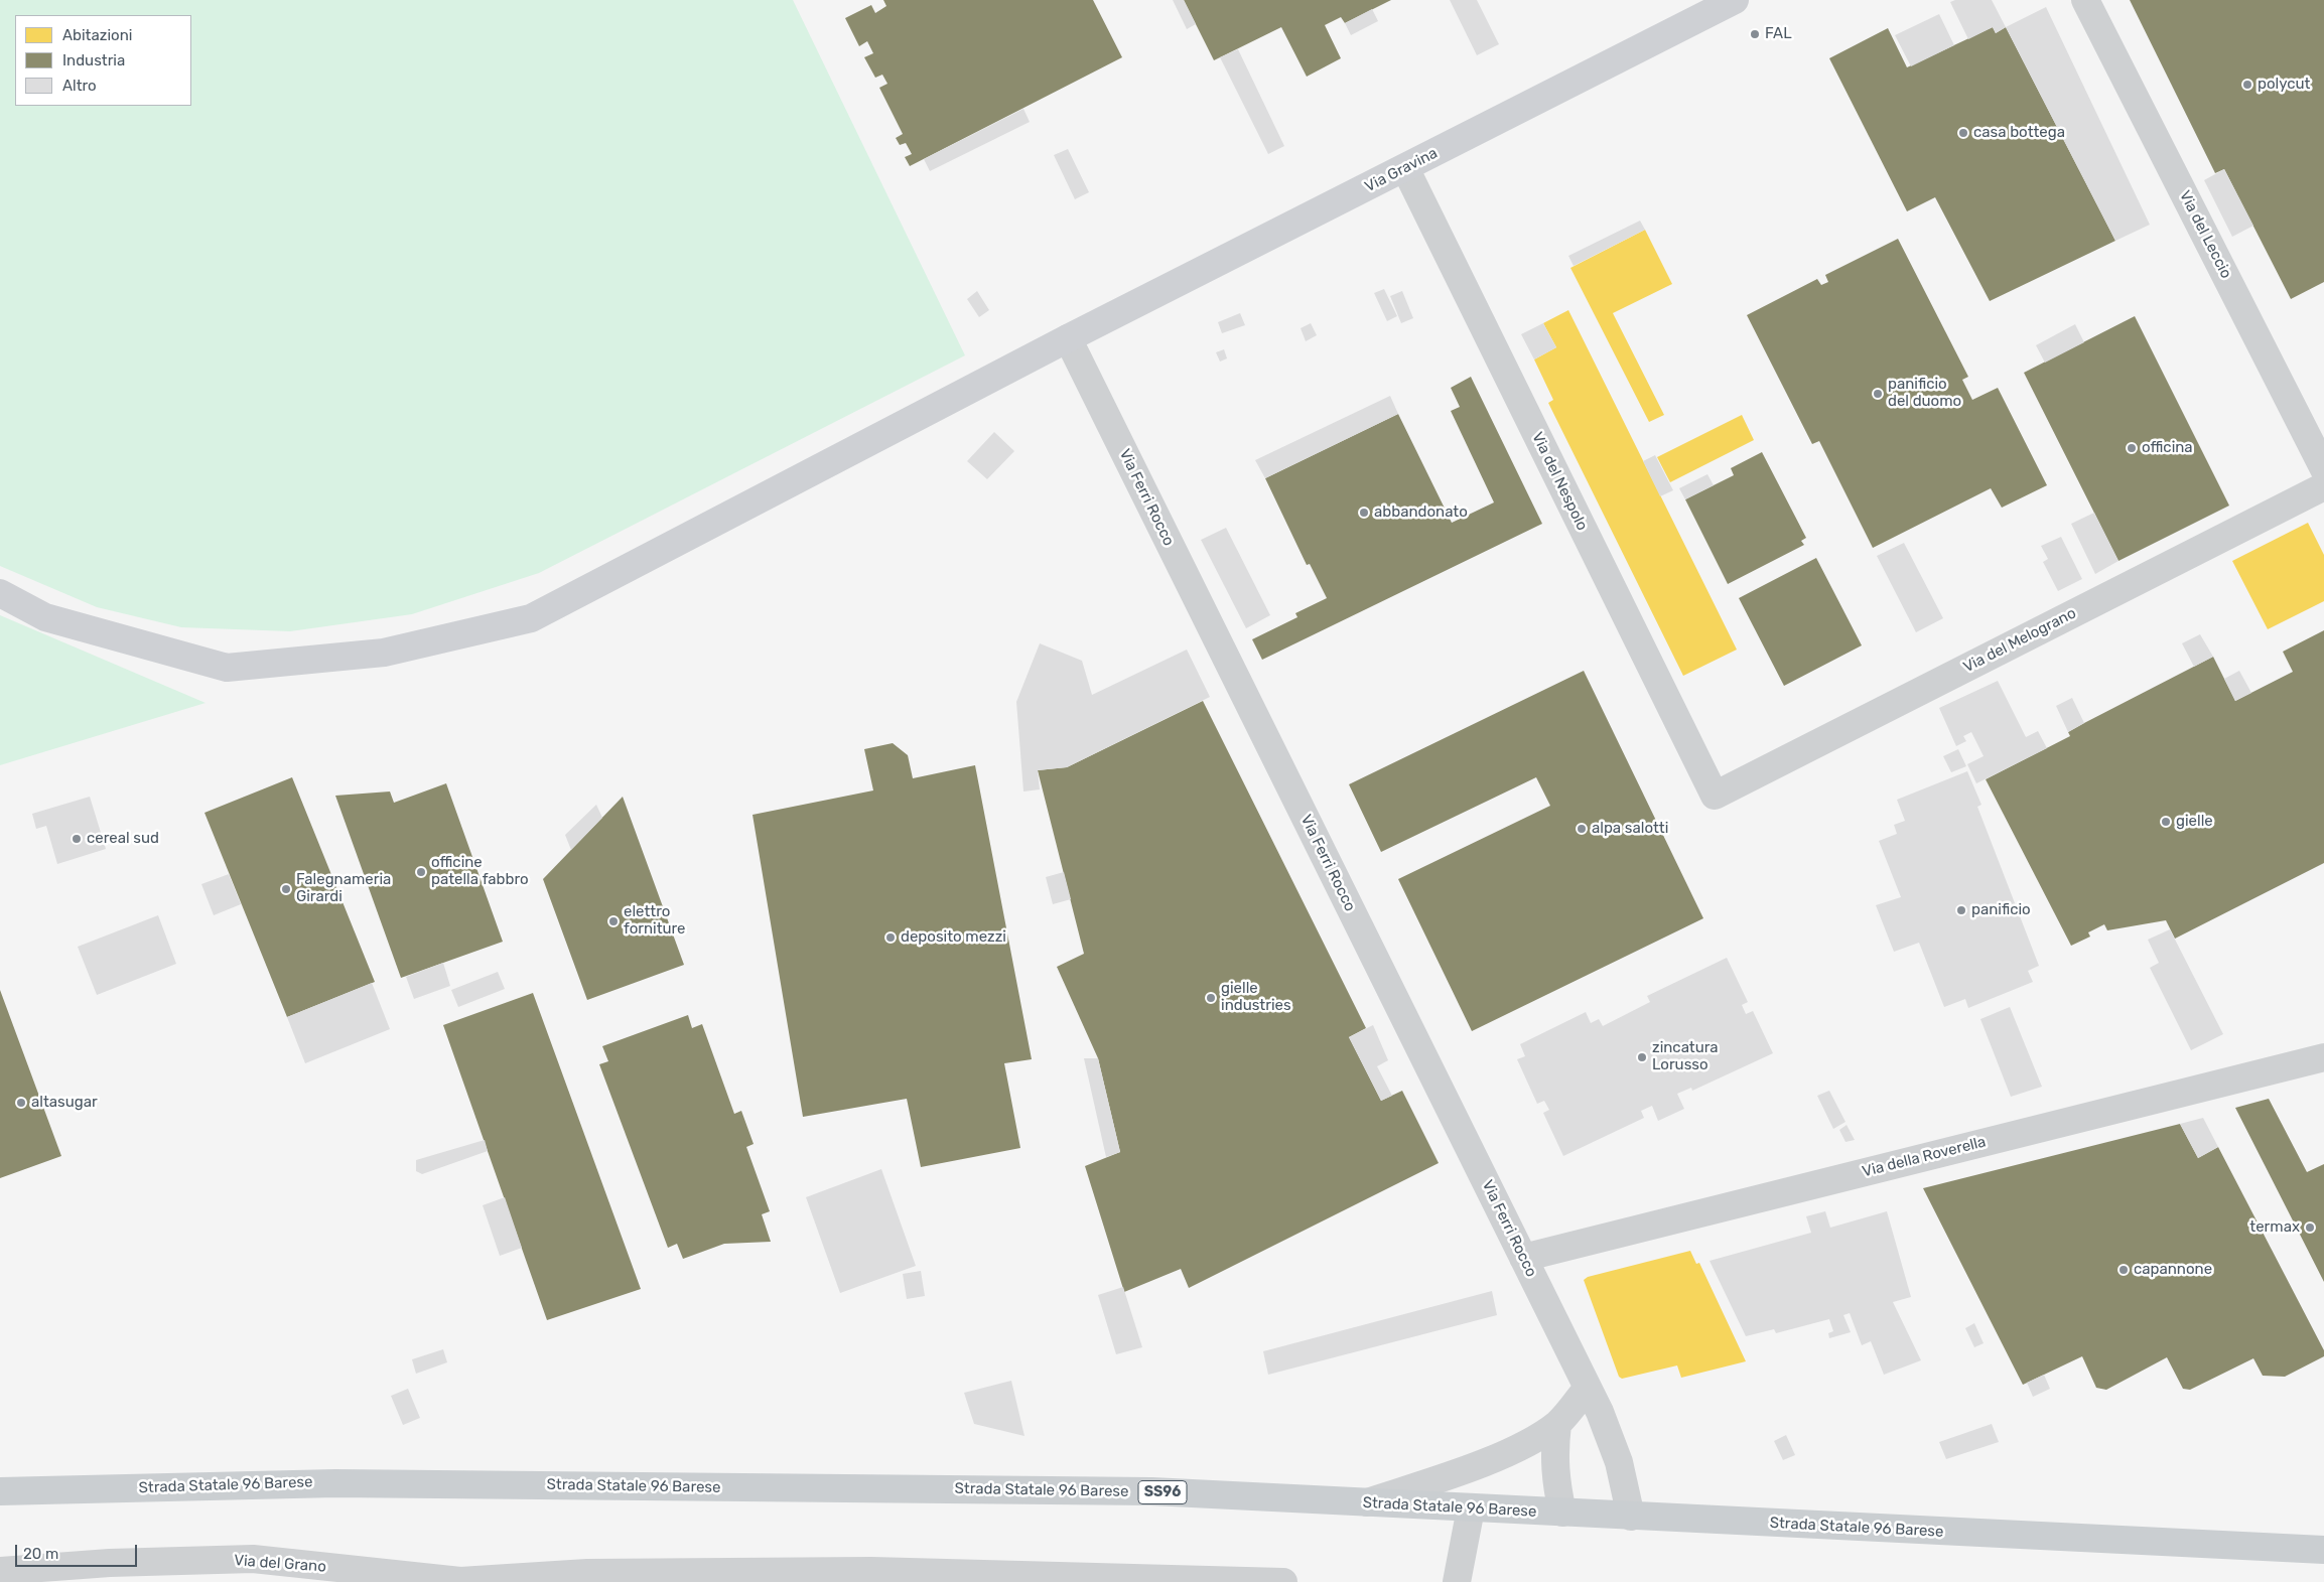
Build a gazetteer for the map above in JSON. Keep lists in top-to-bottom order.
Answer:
{
  "streets": {
    "main road": ["Via Gravina", "Strada Statale 96 Barese", "SS96"],
    "street": [
      "Via del Leccio",
      "Via del Nespolo",
      "Via Ferri Rocco",
      "Via del Melograno",
      "Via della Roverella",
      "Via del Grano"
    ]
  },
  "crossings": [
    ["Via Gravina", "Via del Nespolo"],
    ["Via Gravina", "Via Ferri Rocco"],
    ["Via del Nespolo", "Via del Melograno"],
    ["Via Ferri Rocco", "Via della Roverella"],
    ["Via Ferri Rocco", "Strada Statale 96 Barese"]
  ],
  "places": [
    "FAL",
    "polycut",
    "casa bottega",
    "panificio del duomo",
    "officina",
    "abbandonato",
    "gielle",
    "alpa salotti",
    "cereal sud",
    "officine patella fabbro",
    "Falegnameria Girardi",
    "panificio",
    "elettro forniture",
    "deposito mezzi",
    "gielle industries",
    "zincatura Lorusso",
    "altasugar",
    "termax",
    "capannone"
  ],
  "legend": ["Abitazioni", "Industria", "Altro"],
  "scale_bar": "20 m"
}
